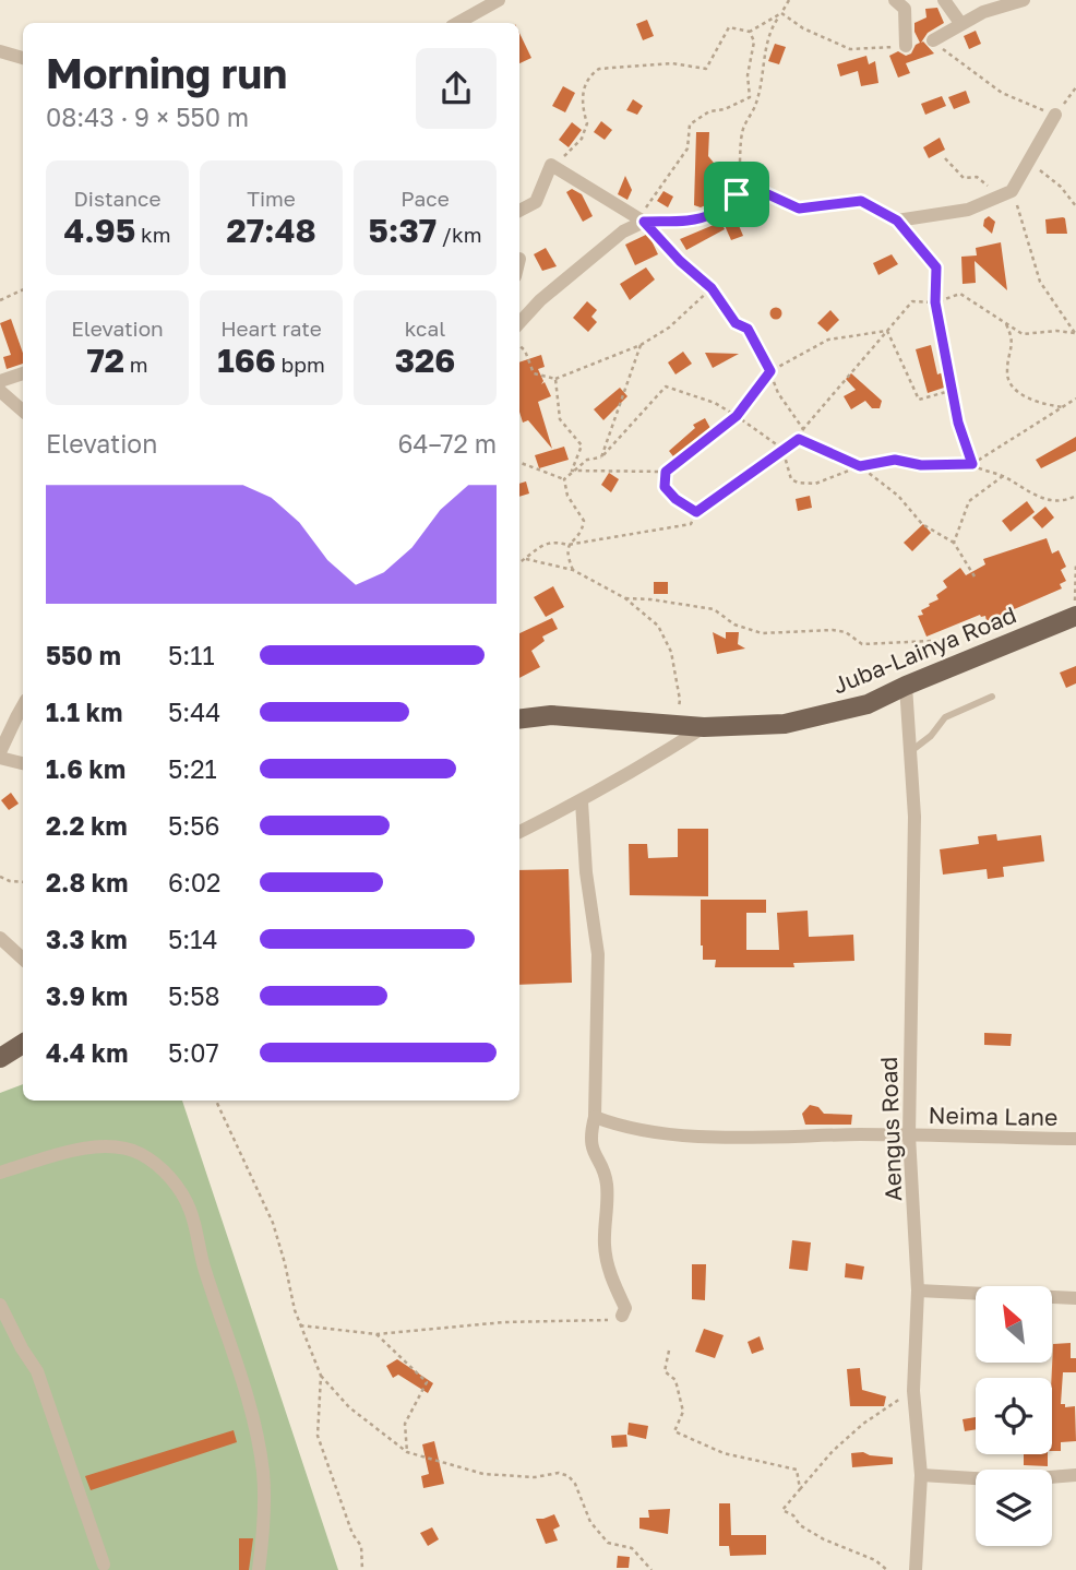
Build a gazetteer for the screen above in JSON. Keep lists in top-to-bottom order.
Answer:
{
  "streets": {
    "main road": ["Juba-Lainya Road"],
    "street": ["Neima Lane", "Aengus Road"]
  },
  "crossings": [
    ["Juba-Lainya Road", "Aengus Road"],
    ["Neima Lane", "Aengus Road"]
  ],
  "north": "top left",
  "page": {
    "heading": ["Morning run", "08:43 · 9 × 550 m"],
    "stats": [
      ["Distance", "4.95 km"],
      ["Time", "27:48"],
      ["Pace", "5:37 /km"],
      ["Elevation", "72 m"],
      ["Heart rate", "166 bpm"],
      ["kcal", "326"]
    ],
    "chart": ["Elevation", "64–72 m"],
    "list": [
      {
        "name": "550 m",
        "note": "5:11"
      },
      {
        "name": "1.1 km",
        "note": "5:44"
      },
      {
        "name": "1.6 km",
        "note": "5:21"
      },
      {
        "name": "2.2 km",
        "note": "5:56"
      },
      {
        "name": "2.8 km",
        "note": "6:02"
      },
      {
        "name": "3.3 km",
        "note": "5:14"
      },
      {
        "name": "3.9 km",
        "note": "5:58"
      },
      {
        "name": "4.4 km",
        "note": "5:07"
      }
    ]
  }
}
